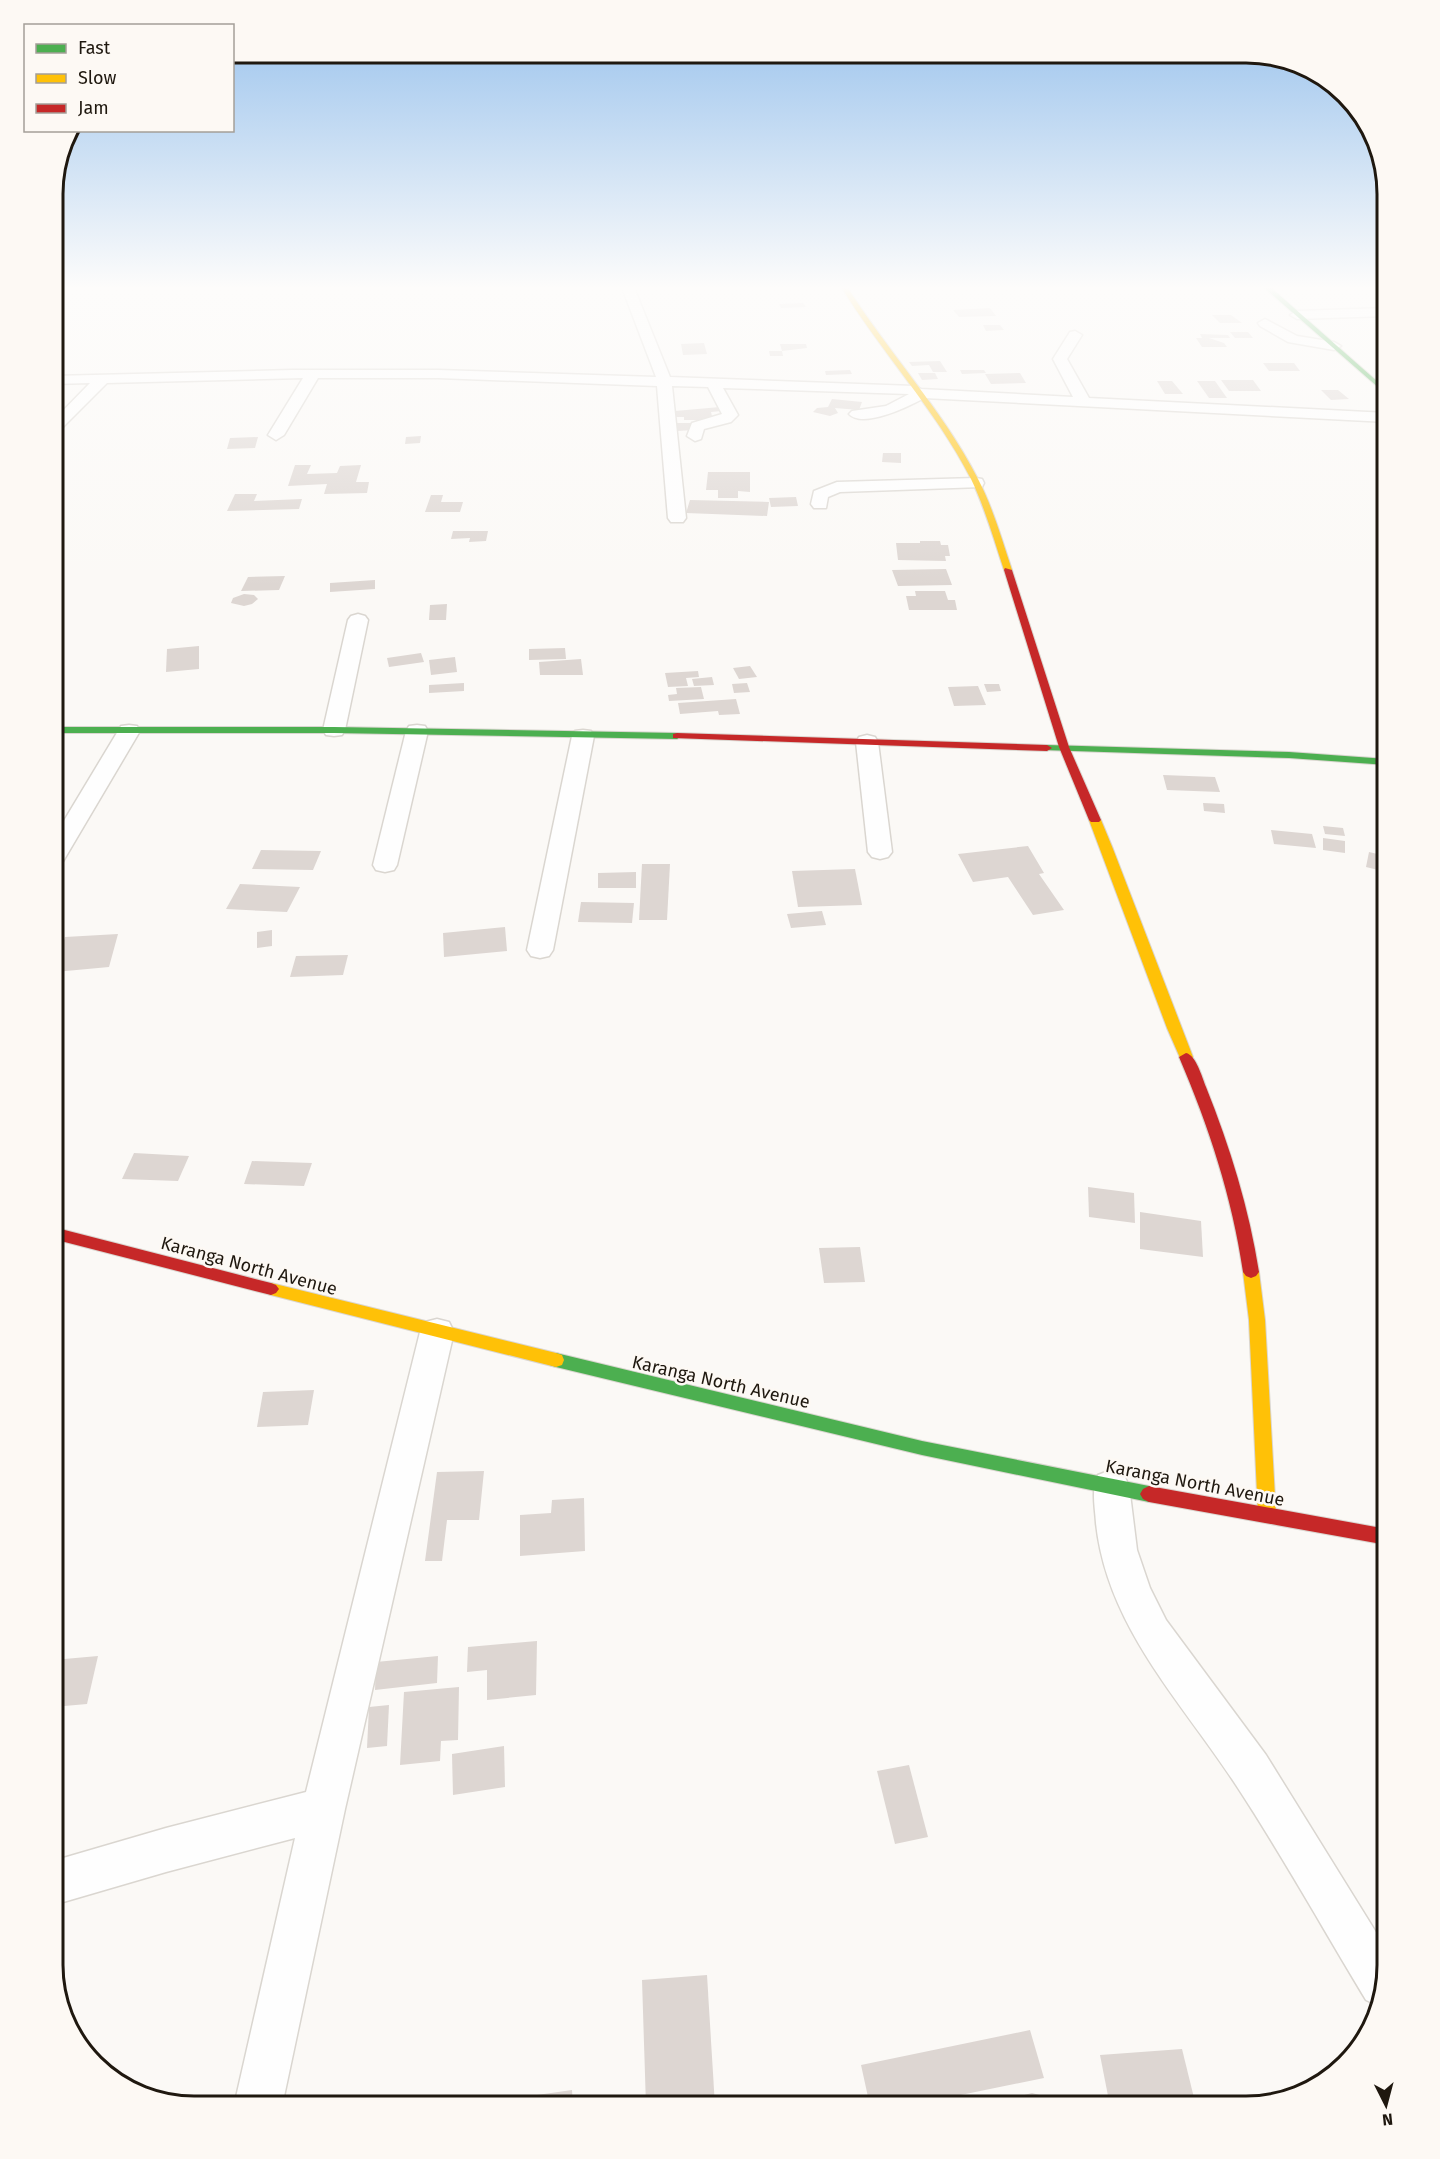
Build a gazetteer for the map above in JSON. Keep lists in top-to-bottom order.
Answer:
{
  "streets": {
    "street": ["Karanga North Avenue"]
  },
  "legend": ["Fast", "Slow", "Jam"],
  "north": "bottom"
}
